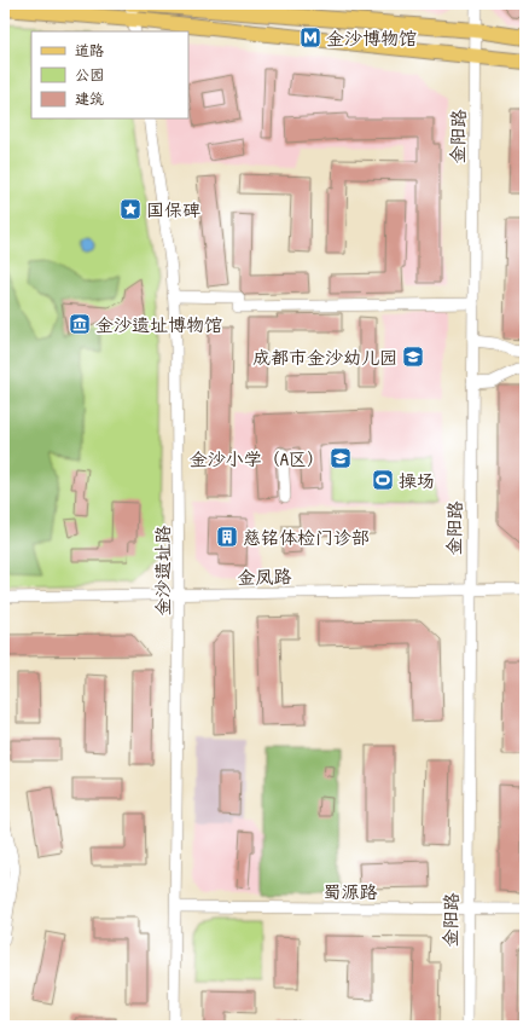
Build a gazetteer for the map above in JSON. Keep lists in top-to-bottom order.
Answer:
{
  "streets": {
    "street": [
      "金阳路",
      "金沙遗址路",
      "金凤路",
      "蜀源路"
    ]
  },
  "crossings": [
    ["金阳路", "金凤路"],
    ["金阳路", "蜀源路"],
    ["金沙遗址路", "金凤路"],
    ["金沙遗址路", "蜀源路"]
  ],
  "places": {
    "metro station": ["金沙博物馆"],
    "place": ["国保碑"],
    "museum": ["金沙遗址博物馆"],
    "school or university": ["成都市金沙幼儿园", "金沙小学（A区）"],
    "sports": ["操场"],
    "building": ["慈铭体检门诊部"]
  },
  "legend": ["道路", "公园", "建筑"]
}
